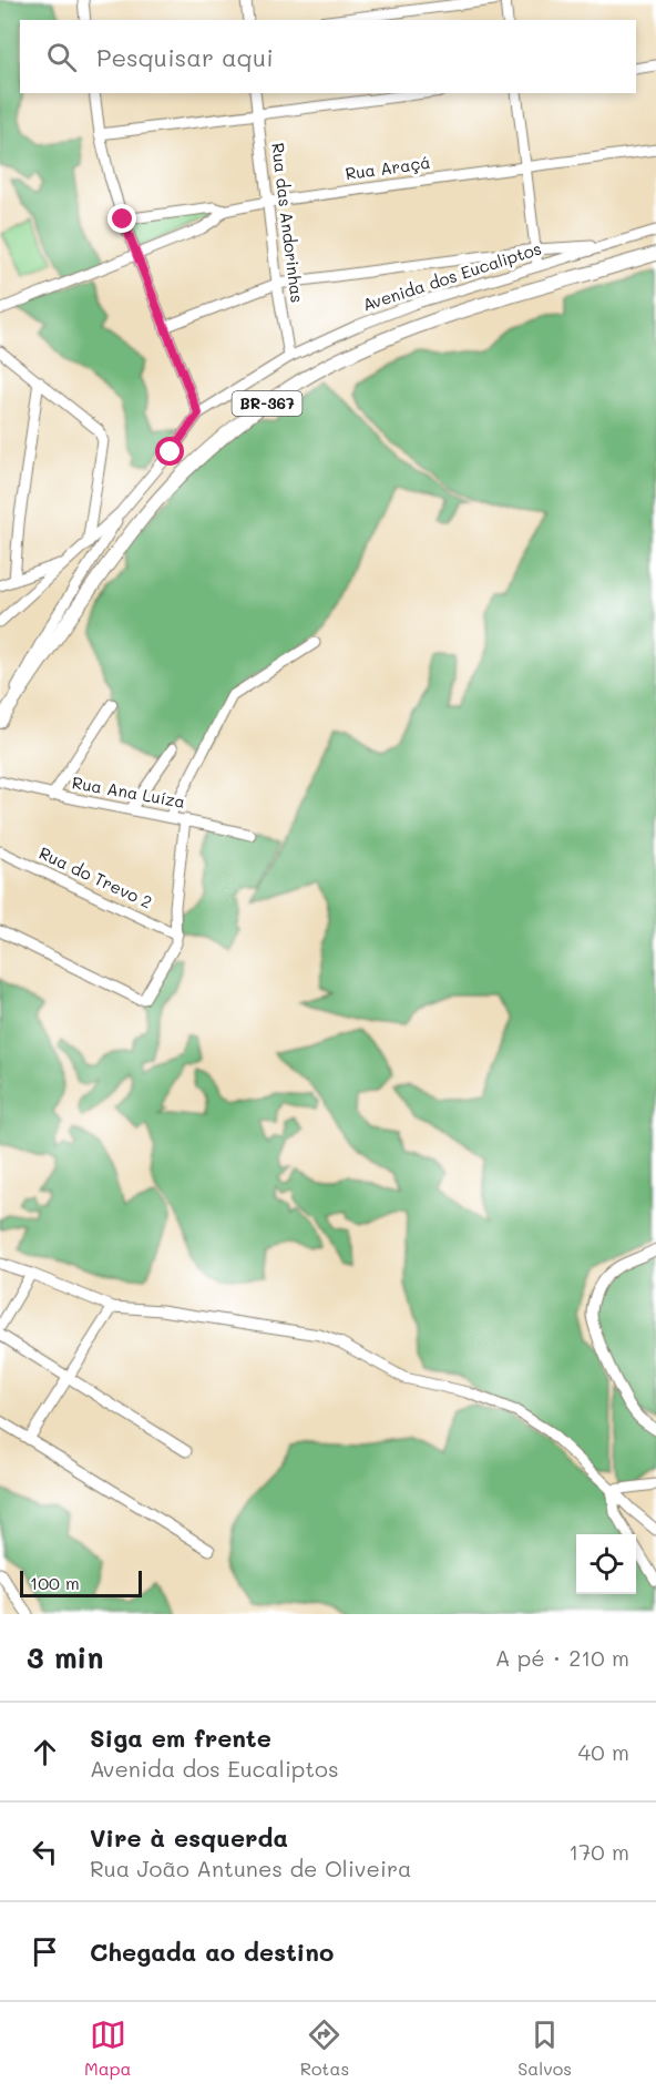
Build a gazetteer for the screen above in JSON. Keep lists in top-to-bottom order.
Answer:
{
  "streets": {
    "main road": ["BR-367"],
    "street": [
      "Rua Araçá",
      "Rua das Andorinhas",
      "Avenida dos Eucaliptos",
      "Rua Ana Luíza",
      "Rua do Trevo 2"
    ]
  },
  "crossings": [
    ["Rua Araçá", "Rua das Andorinhas"],
    ["Rua das Andorinhas", "Avenida dos Eucaliptos"]
  ],
  "scale_bar": "100 m",
  "page": {
    "search": "Pesquisar aqui",
    "scale": "100 m",
    "heading": ["3 min", "A pé · 210 m"],
    "list": [
      ["Siga em frente", "Avenida dos Eucaliptos", "40 m"],
      ["Vire à esquerda", "Rua João Antunes de Oliveira", "170 m"],
      "Chegada ao destino"
    ],
    "nav": ["Mapa", "Rotas", "Salvos"]
  }
}
